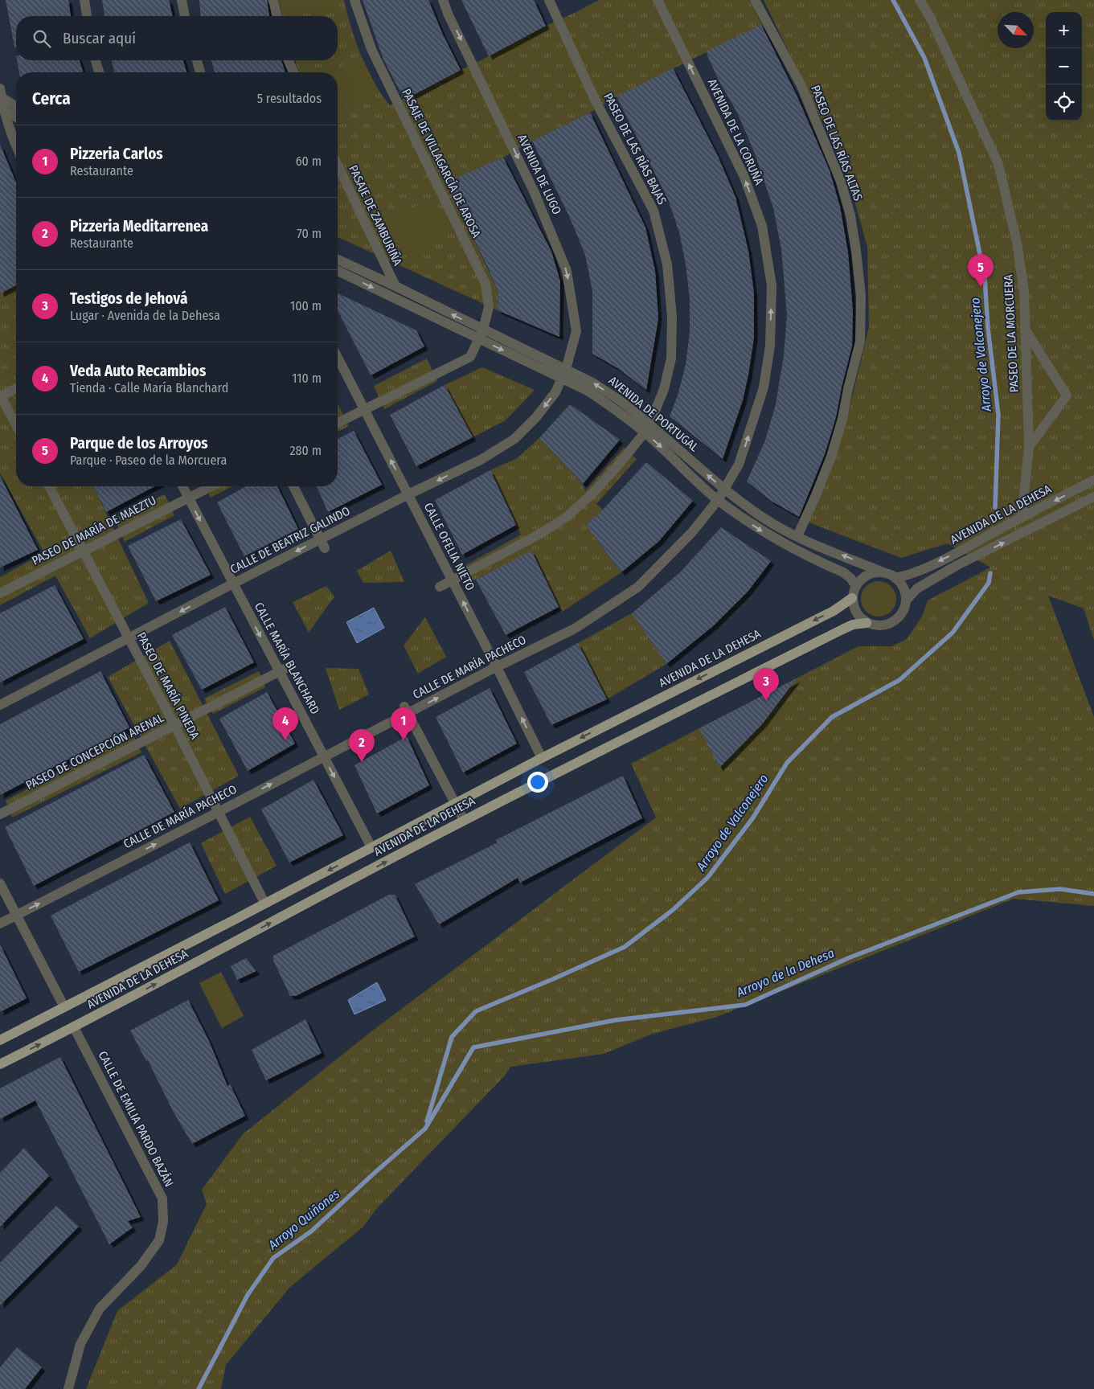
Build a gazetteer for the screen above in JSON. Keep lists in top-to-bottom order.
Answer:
{
  "streets": {
    "main road": ["AVENIDA DE LA DEHESA"],
    "street": [
      "AVENIDA DE LA CORUÑA",
      "PASEO DE LAS RÍAS ALTAS",
      "PASEO DE LAS RÍAS BAJAS",
      "PASAJE DE VILLAGARCÍA DE AROSA",
      "AVENIDA DE LUGO",
      "PASAJE DE ZAMBURIÑA",
      "PASEO DE LA MORCUERA",
      "AVENIDA DE PORTUGAL",
      "PASEO DE MARÍA DE MAEZTU",
      "CALLE DE BEATRIZ GALINDO",
      "CALLE OFELIA NIETO",
      "CALLE MARÍA BLANCHARD",
      "CALLE DE MARÍA PACHECO",
      "PASEO DE MARÍA PINEDA",
      "PASEO DE CONCEPCIÓN ARENAL",
      "CALLE DE EMILIA PARDO BAZÁN"
    ]
  },
  "crossings": [
    ["AVENIDA DE LA CORUÑA", "AVENIDA DE PORTUGAL"],
    ["AVENIDA DE LA CORUÑA", "CALLE DE MARÍA PACHECO"],
    ["PASEO DE LAS RÍAS ALTAS", "AVENIDA DE PORTUGAL"],
    ["PASEO DE LAS RÍAS BAJAS", "AVENIDA DE PORTUGAL"],
    ["PASEO DE LAS RÍAS BAJAS", "CALLE OFELIA NIETO"],
    ["PASAJE DE VILLAGARCÍA DE AROSA", "AVENIDA DE PORTUGAL"],
    ["AVENIDA DE LUGO", "AVENIDA DE PORTUGAL"],
    ["AVENIDA DE LUGO", "CALLE DE BEATRIZ GALINDO"],
    ["PASAJE DE ZAMBURIÑA", "AVENIDA DE PORTUGAL"],
    ["PASEO DE LA MORCUERA", "AVENIDA DE LA DEHESA"],
    ["AVENIDA DE PORTUGAL", "AVENIDA DE LA DEHESA"],
    ["AVENIDA DE PORTUGAL", "CALLE DE BEATRIZ GALINDO"],
    ["AVENIDA DE PORTUGAL", "CALLE DE MARÍA PACHECO"],
    ["AVENIDA DE LA DEHESA", "CALLE OFELIA NIETO"],
    ["AVENIDA DE LA DEHESA", "CALLE MARÍA BLANCHARD"],
    ["AVENIDA DE LA DEHESA", "PASEO DE MARÍA PINEDA"],
    ["AVENIDA DE LA DEHESA", "CALLE DE EMILIA PARDO BAZÁN"],
    ["PASEO DE MARÍA DE MAEZTU", "CALLE MARÍA BLANCHARD"],
    ["PASEO DE MARÍA DE MAEZTU", "PASEO DE MARÍA PINEDA"],
    ["CALLE DE BEATRIZ GALINDO", "CALLE OFELIA NIETO"],
    ["CALLE DE BEATRIZ GALINDO", "CALLE MARÍA BLANCHARD"],
    ["CALLE DE BEATRIZ GALINDO", "PASEO DE MARÍA PINEDA"],
    ["CALLE OFELIA NIETO", "CALLE DE MARÍA PACHECO"],
    ["CALLE MARÍA BLANCHARD", "CALLE DE MARÍA PACHECO"],
    ["CALLE MARÍA BLANCHARD", "PASEO DE CONCEPCIÓN ARENAL"],
    ["CALLE DE MARÍA PACHECO", "PASEO DE MARÍA PINEDA"],
    ["PASEO DE MARÍA PINEDA", "PASEO DE CONCEPCIÓN ARENAL"]
  ],
  "one_way": [
    "AVENIDA DE LA CORUÑA",
    "AVENIDA DE LUGO",
    "CALLE DE BEATRIZ GALINDO",
    "CALLE OFELIA NIETO",
    "CALLE MARÍA BLANCHARD",
    "CALLE DE MARÍA PACHECO"
  ],
  "water": ["Arroyo de Valconejero", "Arroyo de la Dehesa", "Arroyo Quiñones"],
  "north": "bottom right",
  "page": {
    "map_buttons": ["+", "−"],
    "search": "Buscar aquí",
    "heading": ["Cerca", "5 resultados"],
    "list": [
      {
        "mark": "1",
        "name": "Pizzeria Carlos",
        "note": "Restaurante",
        "value": "60 m"
      },
      {
        "mark": "2",
        "name": "Pizzeria Meditarrenea",
        "note": "Restaurante",
        "value": "70 m"
      },
      {
        "mark": "3",
        "name": "Testigos de Jehová",
        "note": "Lugar · Avenida de la Dehesa",
        "value": "100 m"
      },
      {
        "mark": "4",
        "name": "Veda Auto Recambios",
        "note": "Tienda · Calle María Blanchard",
        "value": "110 m"
      },
      {
        "mark": "5",
        "name": "Parque de los Arroyos",
        "note": "Parque · Paseo de la Morcuera",
        "value": "280 m"
      }
    ],
    "pins": [
      "5",
      "3",
      "1",
      "4",
      "2"
    ]
  }
}
